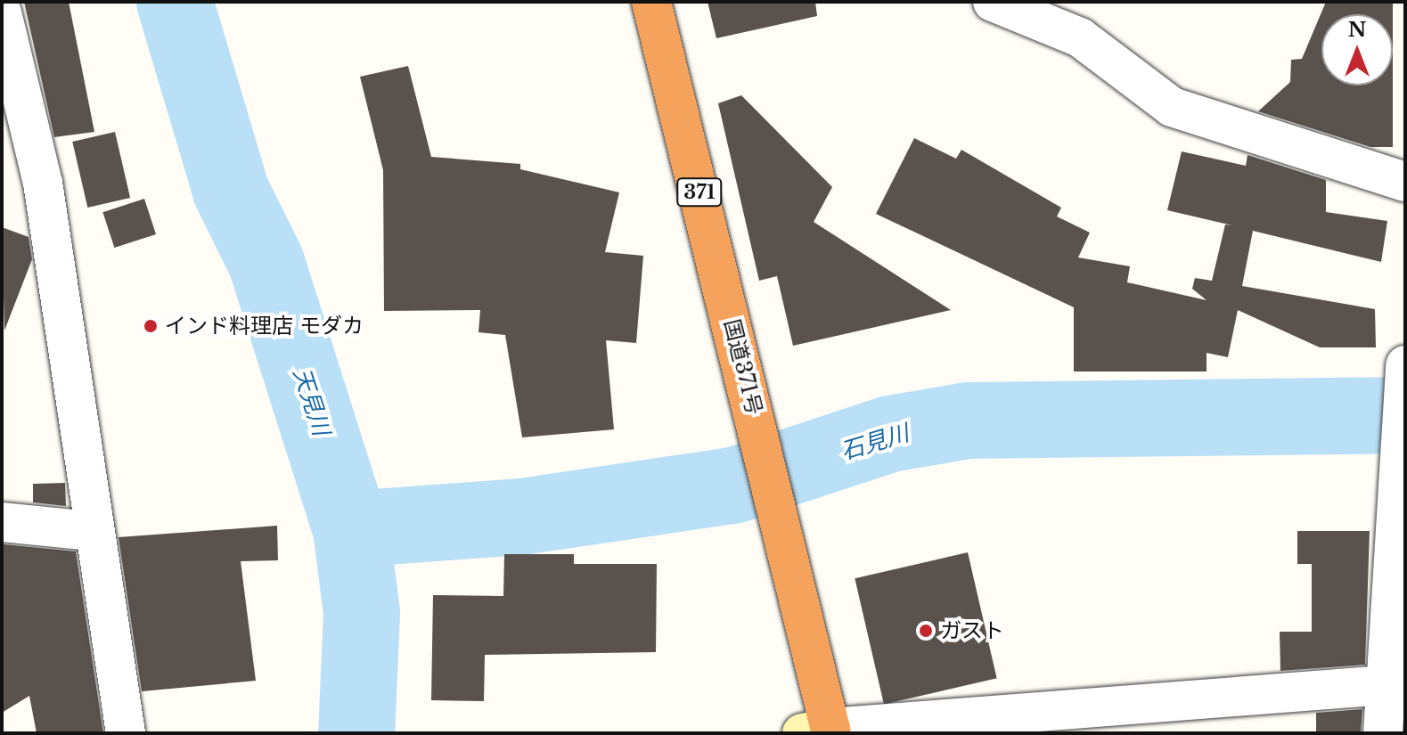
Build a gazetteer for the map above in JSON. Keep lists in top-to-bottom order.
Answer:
{
  "streets": {
    "highway": ["371", "国道371号"]
  },
  "water": ["天見川", "石見川"],
  "places": ["インド料理店 モダカ", "ガスト"],
  "north": "top"
}
